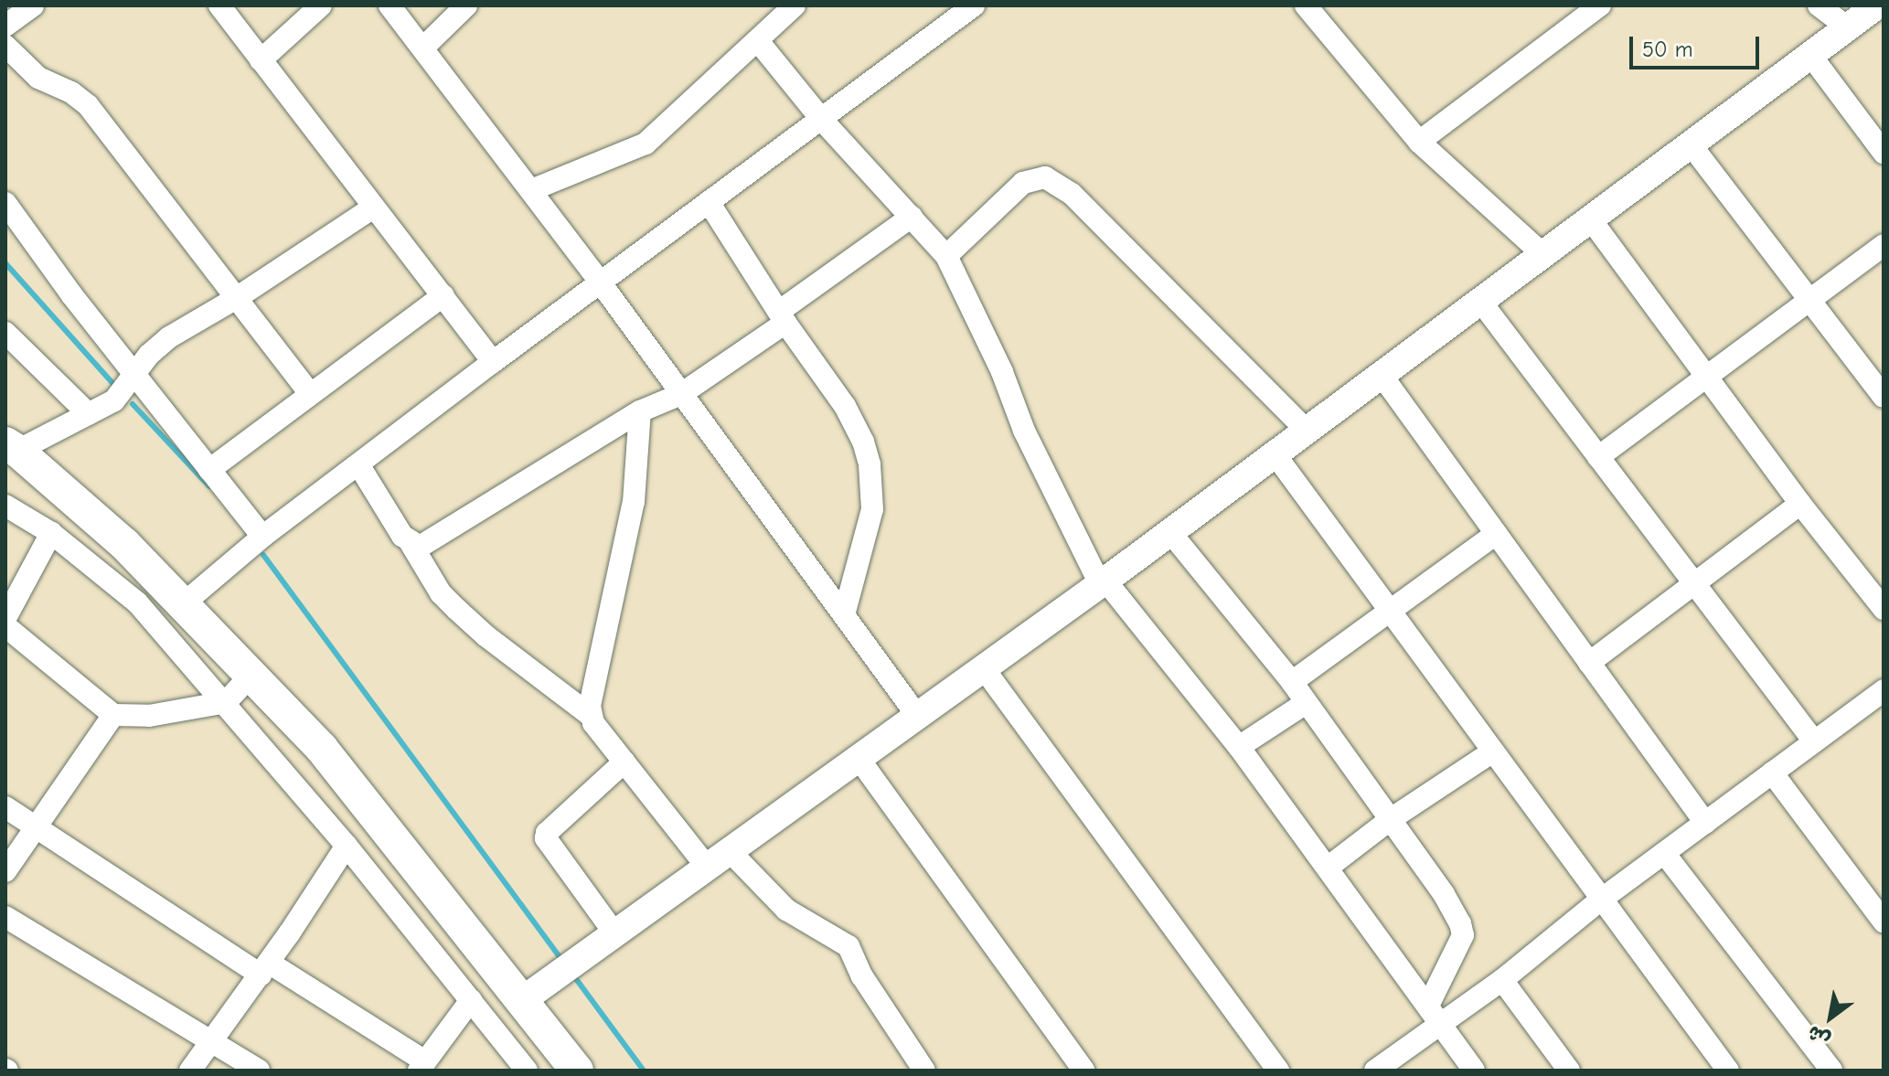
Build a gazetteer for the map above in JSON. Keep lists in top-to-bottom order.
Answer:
{
  "scale_bar": "50 m",
  "north": "bottom left"
}
